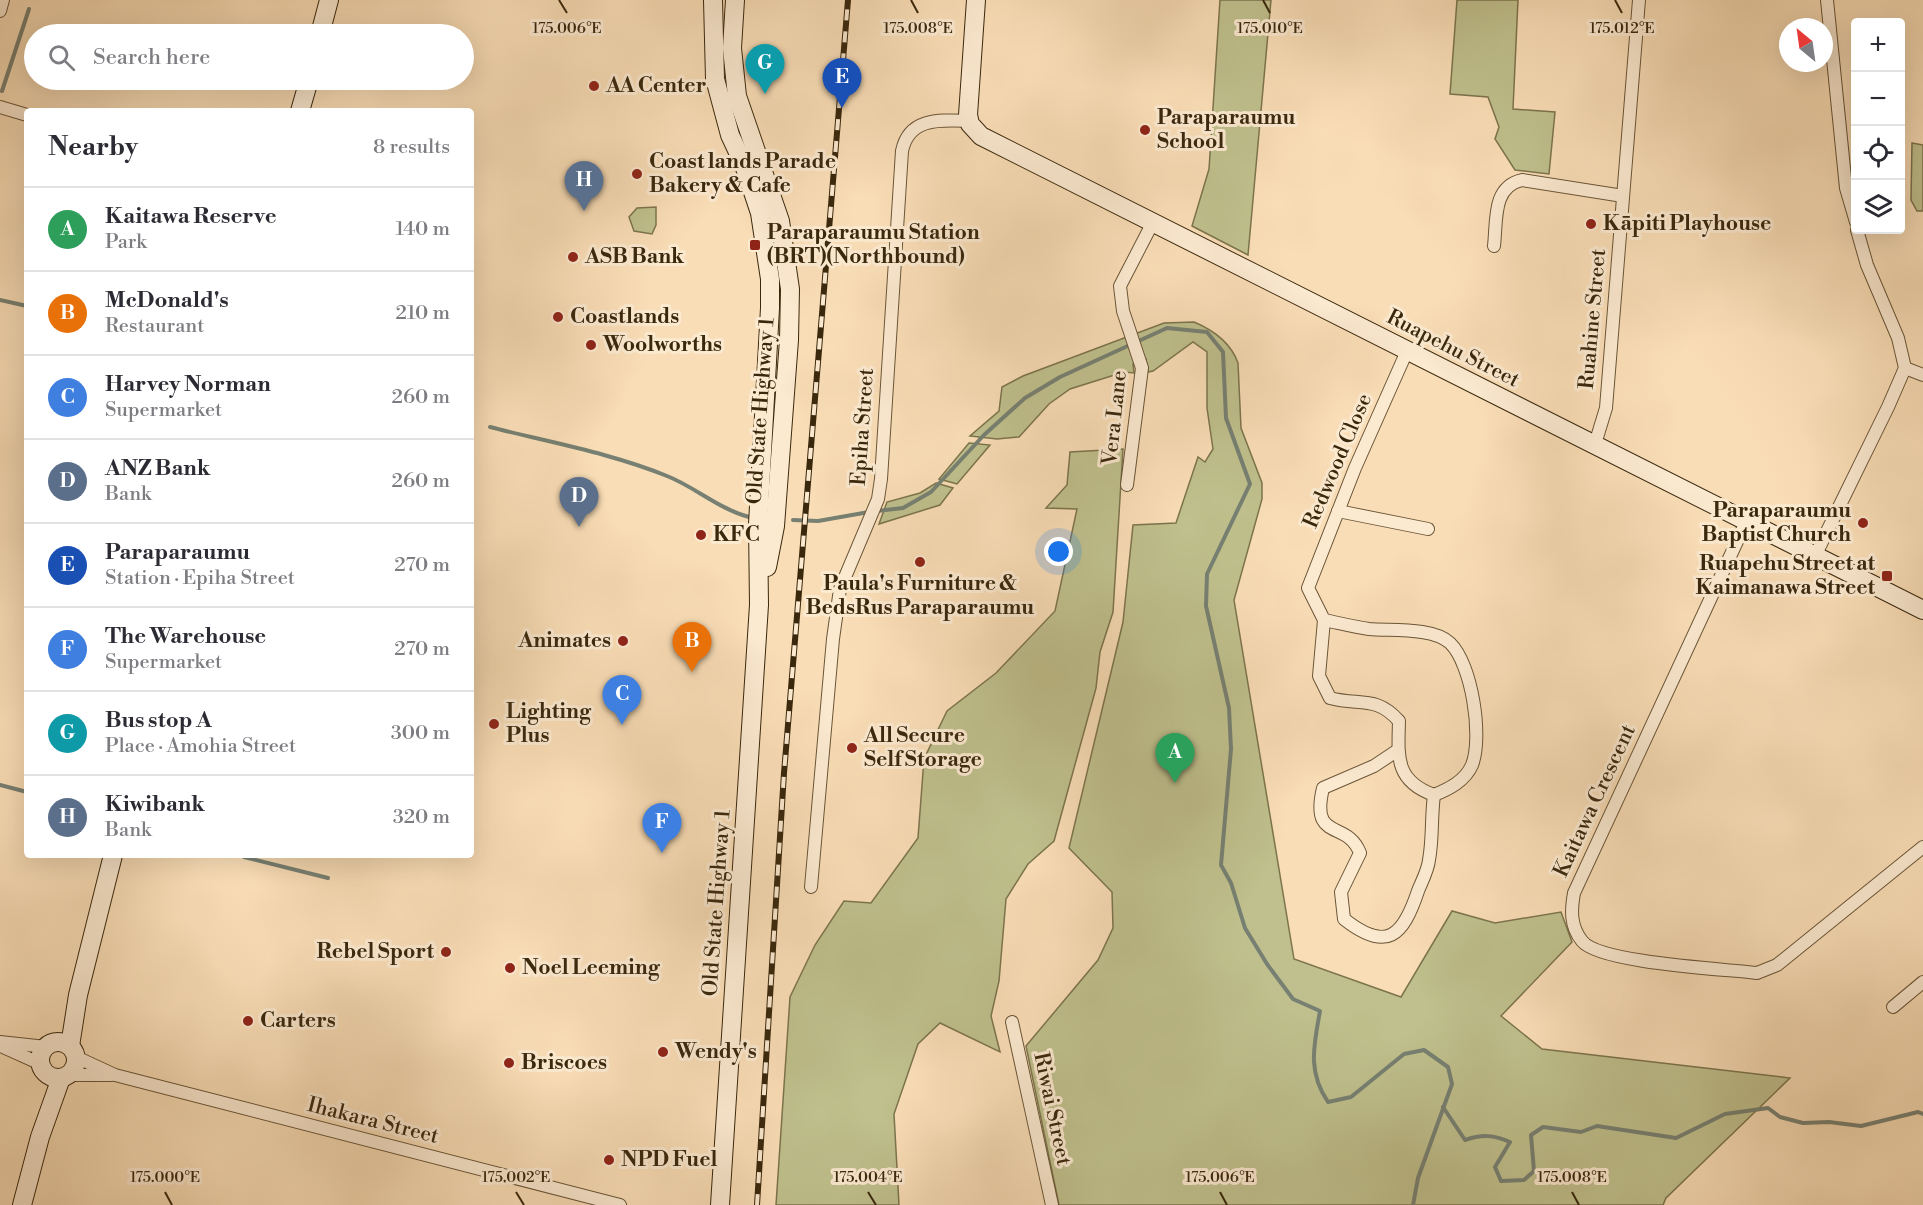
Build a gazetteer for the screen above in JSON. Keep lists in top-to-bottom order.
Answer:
{
  "streets": {
    "main road": ["Ruapehu Street", "Old State Highway 1"],
    "street": [
      "Ruahine Street",
      "Vera Lane",
      "Epiha Street",
      "Redwood Close",
      "Kaitawa Crescent",
      "Riwai Street",
      "Ihakara Street"
    ]
  },
  "crossings": [
    ["Ruahine Street", "Ruapehu Street"],
    ["Ruapehu Street", "Vera Lane"],
    ["Ruapehu Street", "Epiha Street"],
    ["Ruapehu Street", "Redwood Close"],
    ["Ruapehu Street", "Kaitawa Crescent"]
  ],
  "places": {
    "other": [
      "AA Center",
      "Paraparaumu School",
      "Coast lands Parade Bakery & Cafe",
      "Kāpiti Playhouse",
      "ASB Bank",
      "Coastlands",
      "Woolworths",
      "Paraparaumu Baptist Church",
      "KFC",
      "Paula's Furniture & BedsRus Paraparaumu",
      "Animates",
      "Lighting Plus",
      "All Secure Self Storage",
      "Rebel Sport",
      "Noel Leeming",
      "Carters",
      "Wendy's",
      "Briscoes",
      "NPD Fuel"
    ],
    "transit": ["Paraparaumu Station (BRT)(Northbound)", "Ruapehu Street at Kaimanawa Street"]
  },
  "north": "top left",
  "page": {
    "map_buttons": ["+", "−"],
    "search": "Search here",
    "pins": [
      "G",
      "E",
      "H",
      "D",
      "B",
      "C",
      "A",
      "F"
    ],
    "heading": ["Nearby", "8 results"],
    "list": [
      {
        "mark": "A",
        "name": "Kaitawa Reserve",
        "note": "Park",
        "value": "140 m"
      },
      {
        "mark": "B",
        "name": "McDonald's",
        "note": "Restaurant",
        "value": "210 m"
      },
      {
        "mark": "C",
        "name": "Harvey Norman",
        "note": "Supermarket",
        "value": "260 m"
      },
      {
        "mark": "D",
        "name": "ANZ Bank",
        "note": "Bank",
        "value": "260 m"
      },
      {
        "mark": "E",
        "name": "Paraparaumu",
        "note": "Station · Epiha Street",
        "value": "270 m"
      },
      {
        "mark": "F",
        "name": "The Warehouse",
        "note": "Supermarket",
        "value": "270 m"
      },
      {
        "mark": "G",
        "name": "Bus stop A",
        "note": "Place · Amohia Street",
        "value": "300 m"
      },
      {
        "mark": "H",
        "name": "Kiwibank",
        "note": "Bank",
        "value": "320 m"
      }
    ]
  },
  "coordinates": [
    "175.006°E",
    "175.008°E",
    "175.010°E",
    "175.012°E",
    "175.000°E",
    "175.002°E",
    "175.004°E"
  ]
}
